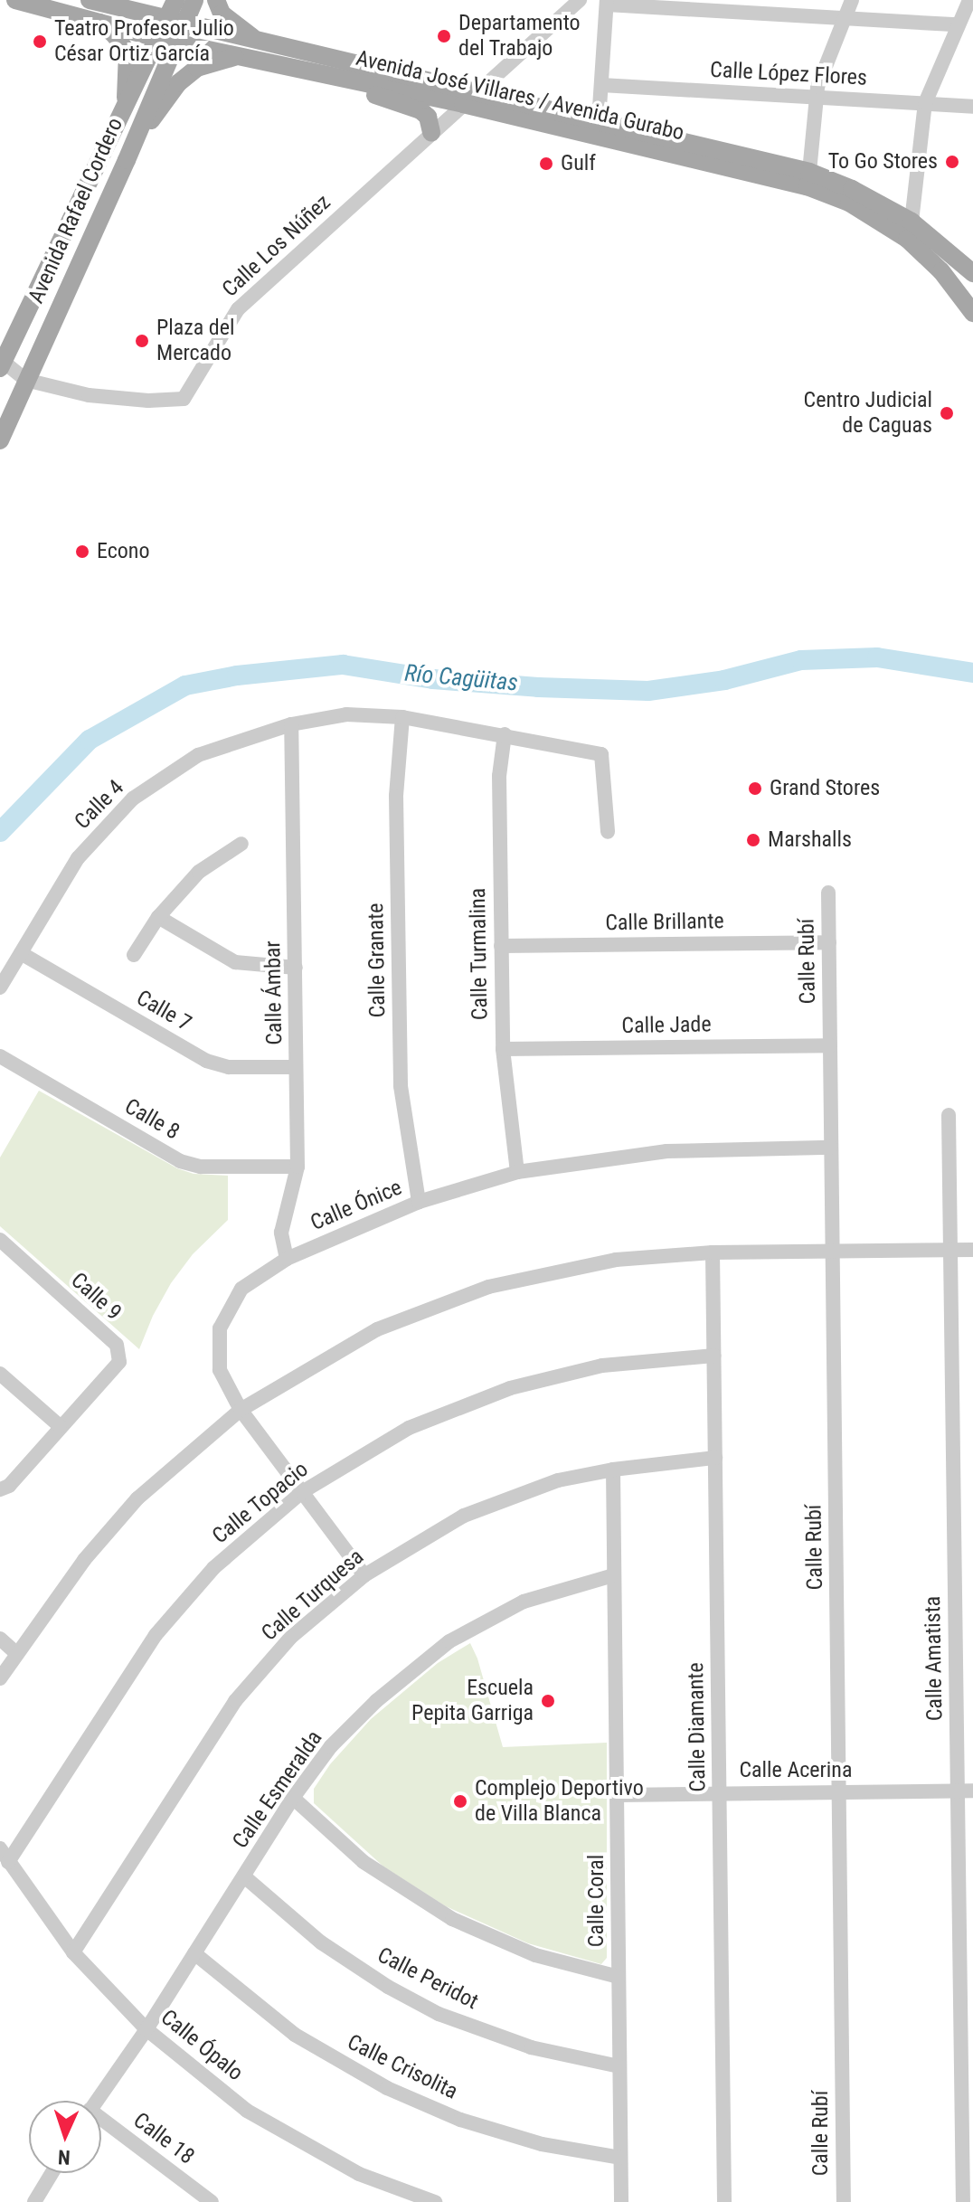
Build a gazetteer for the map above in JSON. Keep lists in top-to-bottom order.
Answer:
{
  "streets": {
    "main road": ["Avenida José Villares / Avenida Gurabo", "Avenida Rafael Cordero"],
    "street": [
      "Calle López Flores",
      "Calle Los Núñez",
      "Calle 4",
      "Calle Brillante",
      "Calle Turmalina",
      "Calle Granate",
      "Calle Rubí",
      "Calle Ámbar",
      "Calle 7",
      "Calle Jade",
      "Calle 8",
      "Calle Ónice",
      "Calle 9",
      "Calle Topacio",
      "Calle Turquesa",
      "Calle Amatista",
      "Calle Diamante",
      "Calle Acerina",
      "Calle Esmeralda",
      "Calle Coral",
      "Calle Peridot",
      "Calle Ópalo",
      "Calle Crisolita",
      "Calle 18"
    ]
  },
  "crossings": [
    ["Avenida José Villares / Avenida Gurabo", "Avenida Rafael Cordero"],
    ["Avenida José Villares / Avenida Gurabo", "Calle Los Núñez"],
    ["Avenida Rafael Cordero", "Calle Los Núñez"],
    ["Calle 4", "Calle Turmalina"],
    ["Calle 4", "Calle Granate"],
    ["Calle 4", "Calle Ámbar"],
    ["Calle 4", "Calle 7"],
    ["Calle Brillante", "Calle Turmalina"],
    ["Calle Brillante", "Calle Rubí"],
    ["Calle Turmalina", "Calle Jade"],
    ["Calle Turmalina", "Calle Ónice"],
    ["Calle Granate", "Calle Ónice"],
    ["Calle Rubí", "Calle Jade"],
    ["Calle Rubí", "Calle Ónice"],
    ["Calle Rubí", "Calle Acerina"],
    ["Calle Ámbar", "Calle 7"],
    ["Calle Ámbar", "Calle 8"],
    ["Calle Ámbar", "Calle Ónice"],
    ["Calle Ónice", "Calle Topacio"],
    ["Calle Ónice", "Calle Turquesa"],
    ["Calle Topacio", "Calle Diamante"],
    ["Calle Topacio", "Calle Ópalo"],
    ["Calle Turquesa", "Calle Diamante"],
    ["Calle Turquesa", "Calle Coral"],
    ["Calle Turquesa", "Calle Ópalo"],
    ["Calle Amatista", "Calle Acerina"],
    ["Calle Diamante", "Calle Acerina"],
    ["Calle Acerina", "Calle Coral"],
    ["Calle Esmeralda", "Calle Coral"],
    ["Calle Esmeralda", "Calle Peridot"],
    ["Calle Esmeralda", "Calle Ópalo"],
    ["Calle Esmeralda", "Calle Crisolita"],
    ["Calle Coral", "Calle Peridot"],
    ["Calle Coral", "Calle Crisolita"]
  ],
  "water": ["Río Cagüitas"],
  "places": [
    "Departamento del Trabajo",
    "Teatro Profesor Julio César Ortiz García",
    "To Go Stores",
    "Gulf",
    "Plaza del Mercado",
    "Centro Judicial de Caguas",
    "Econo",
    "Grand Stores",
    "Marshalls",
    "Escuela Pepita Garriga",
    "Complejo Deportivo de Villa Blanca"
  ],
  "north": "bottom"
}
